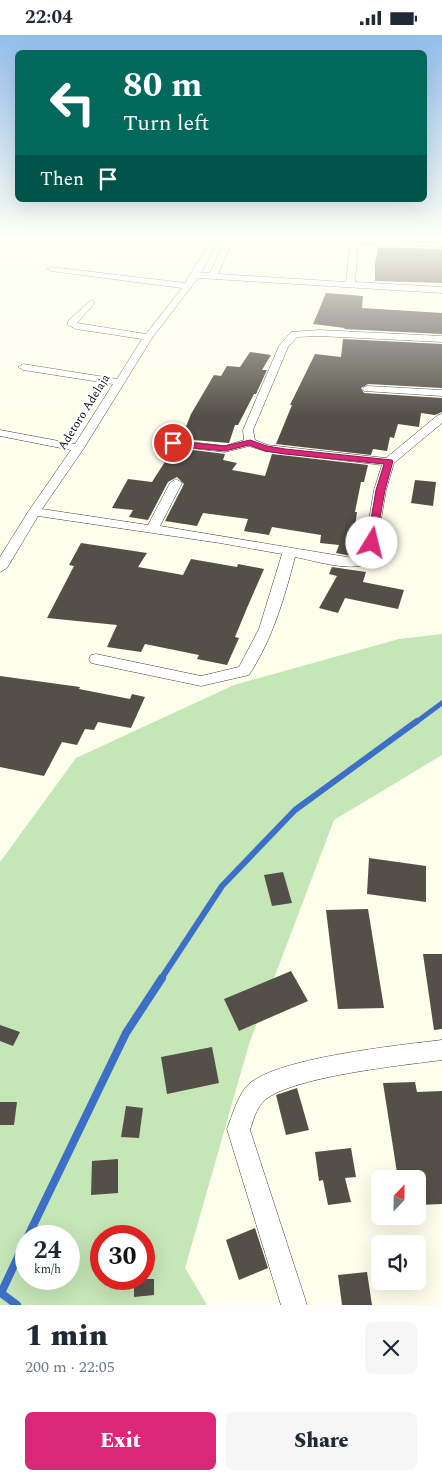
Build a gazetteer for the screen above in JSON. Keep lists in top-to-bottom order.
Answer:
{
  "streets": {
    "street": ["Adetoro Adelaja"]
  },
  "north": "top",
  "page": {
    "status": "22:04",
    "turn": ["80 m", "Turn left"],
    "then": "Then",
    "speed": "24 km/h",
    "limit": "30",
    "heading": ["1 min", "200 m · 22:05"],
    "buttons": ["Exit", "Share"]
  }
}
